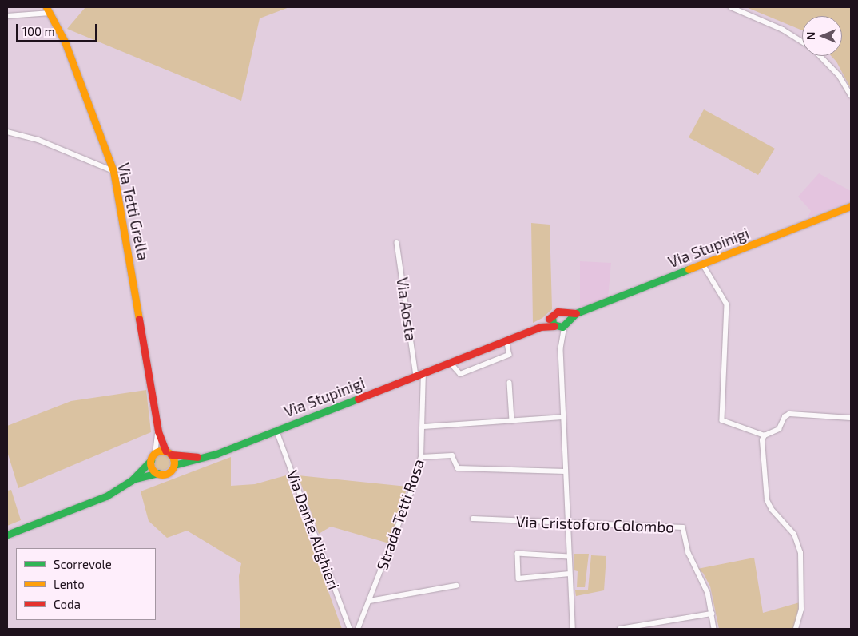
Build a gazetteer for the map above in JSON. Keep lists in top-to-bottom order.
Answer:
{
  "streets": {
    "street": [
      "Via Tetti Grella",
      "Via Stupinigi",
      "Via Aosta",
      "Strada Tetti Rosa",
      "Via Cristoforo Colombo",
      "Via Dante Alighieri"
    ]
  },
  "crossings": [
    ["Via Tetti Grella", "Via Stupinigi"],
    ["Via Stupinigi", "Via Aosta"],
    ["Via Stupinigi", "Strada Tetti Rosa"],
    ["Via Stupinigi", "Via Dante Alighieri"]
  ],
  "legend": ["Scorrevole", "Lento", "Coda"],
  "scale_bar": "100 m",
  "north": "left"
}
